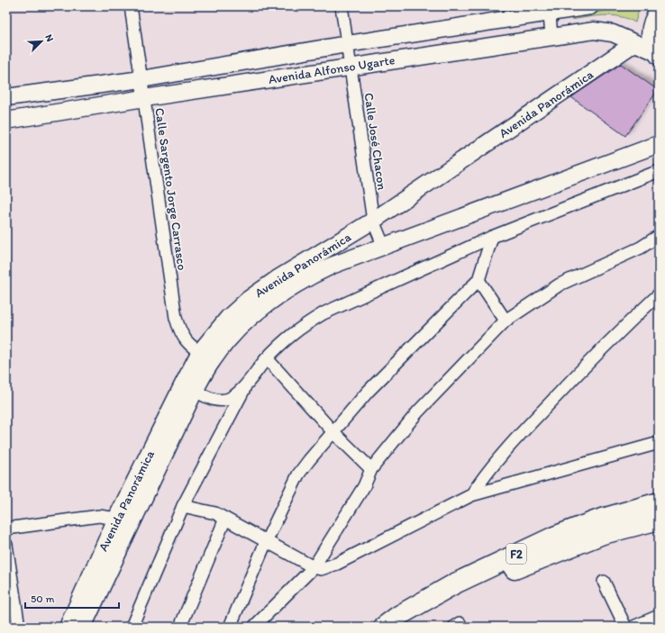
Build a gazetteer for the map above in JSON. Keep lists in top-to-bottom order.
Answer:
{
  "streets": {
    "highway": ["F2"],
    "street": [
      "Avenida Alfonso Ugarte",
      "Avenida Panorámica",
      "Calle José Chacon",
      "Calle Sargento Jorge Carrasco"
    ]
  },
  "crossings": [
    ["Avenida Alfonso Ugarte", "Avenida Panorámica"],
    ["Avenida Alfonso Ugarte", "Calle José Chacon"],
    ["Avenida Alfonso Ugarte", "Calle Sargento Jorge Carrasco"],
    ["Avenida Panorámica", "Calle José Chacon"],
    ["Avenida Panorámica", "Calle Sargento Jorge Carrasco"]
  ],
  "scale_bar": "50 m",
  "north": "top right"
}
